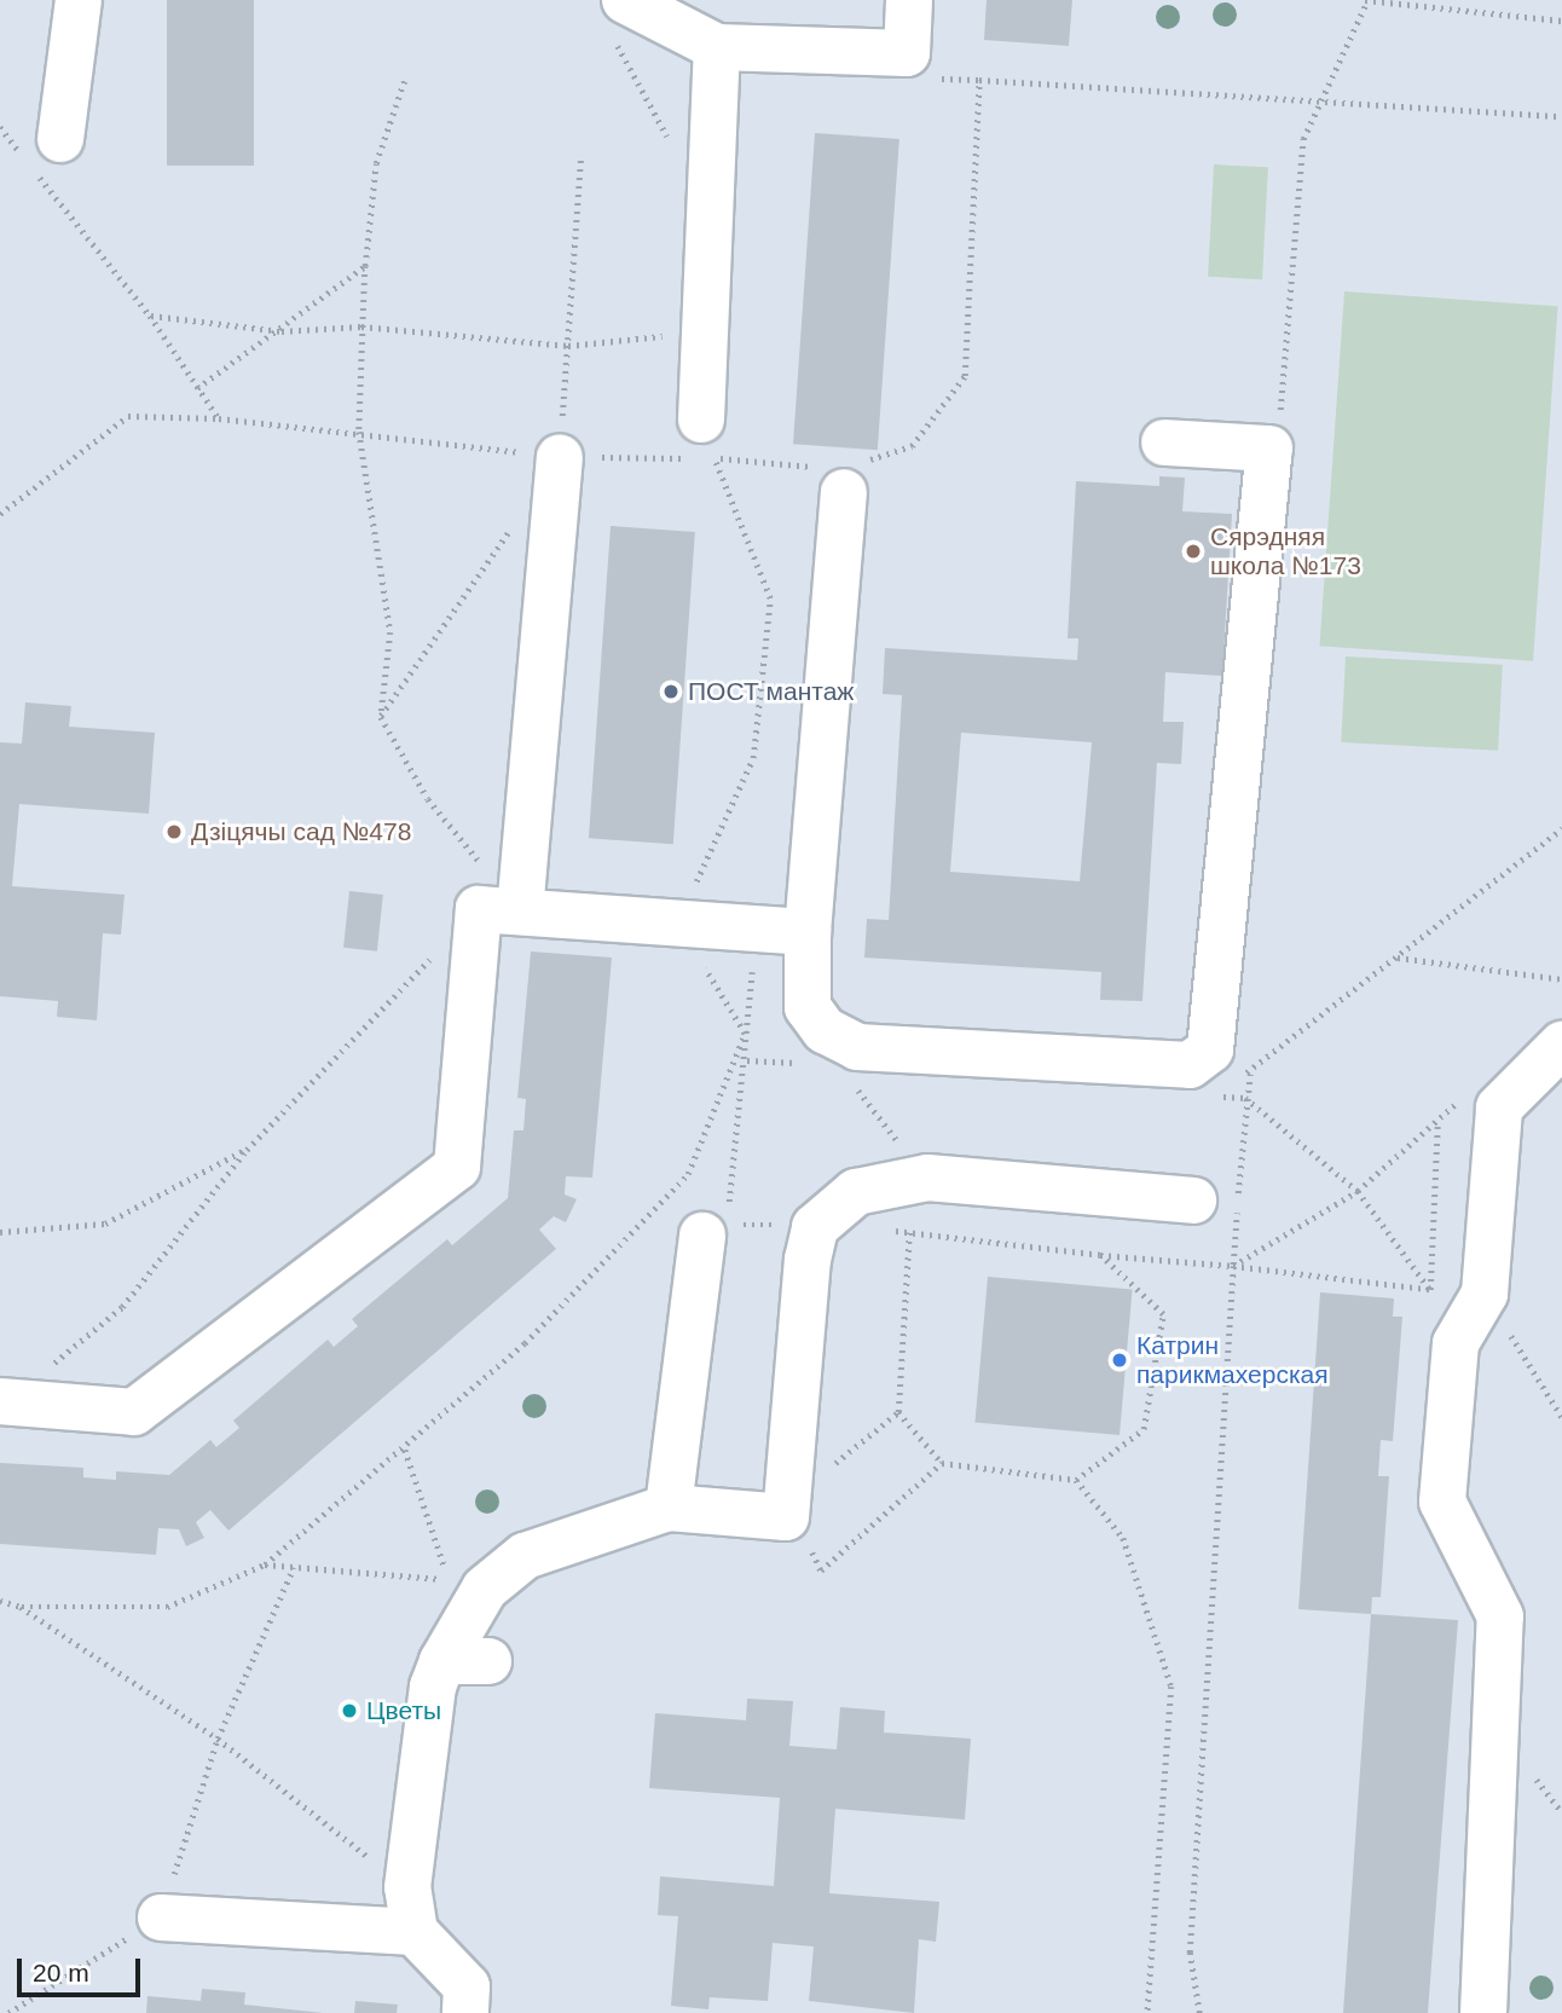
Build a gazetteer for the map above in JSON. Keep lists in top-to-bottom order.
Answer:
{
  "places": [
    "Сярэдняя школа №173",
    "ПОСТ мантаж",
    "Дзіцячы сад №478",
    "Катрин парикмахерская",
    "Цветы"
  ],
  "scale_bar": "20 m"
}
